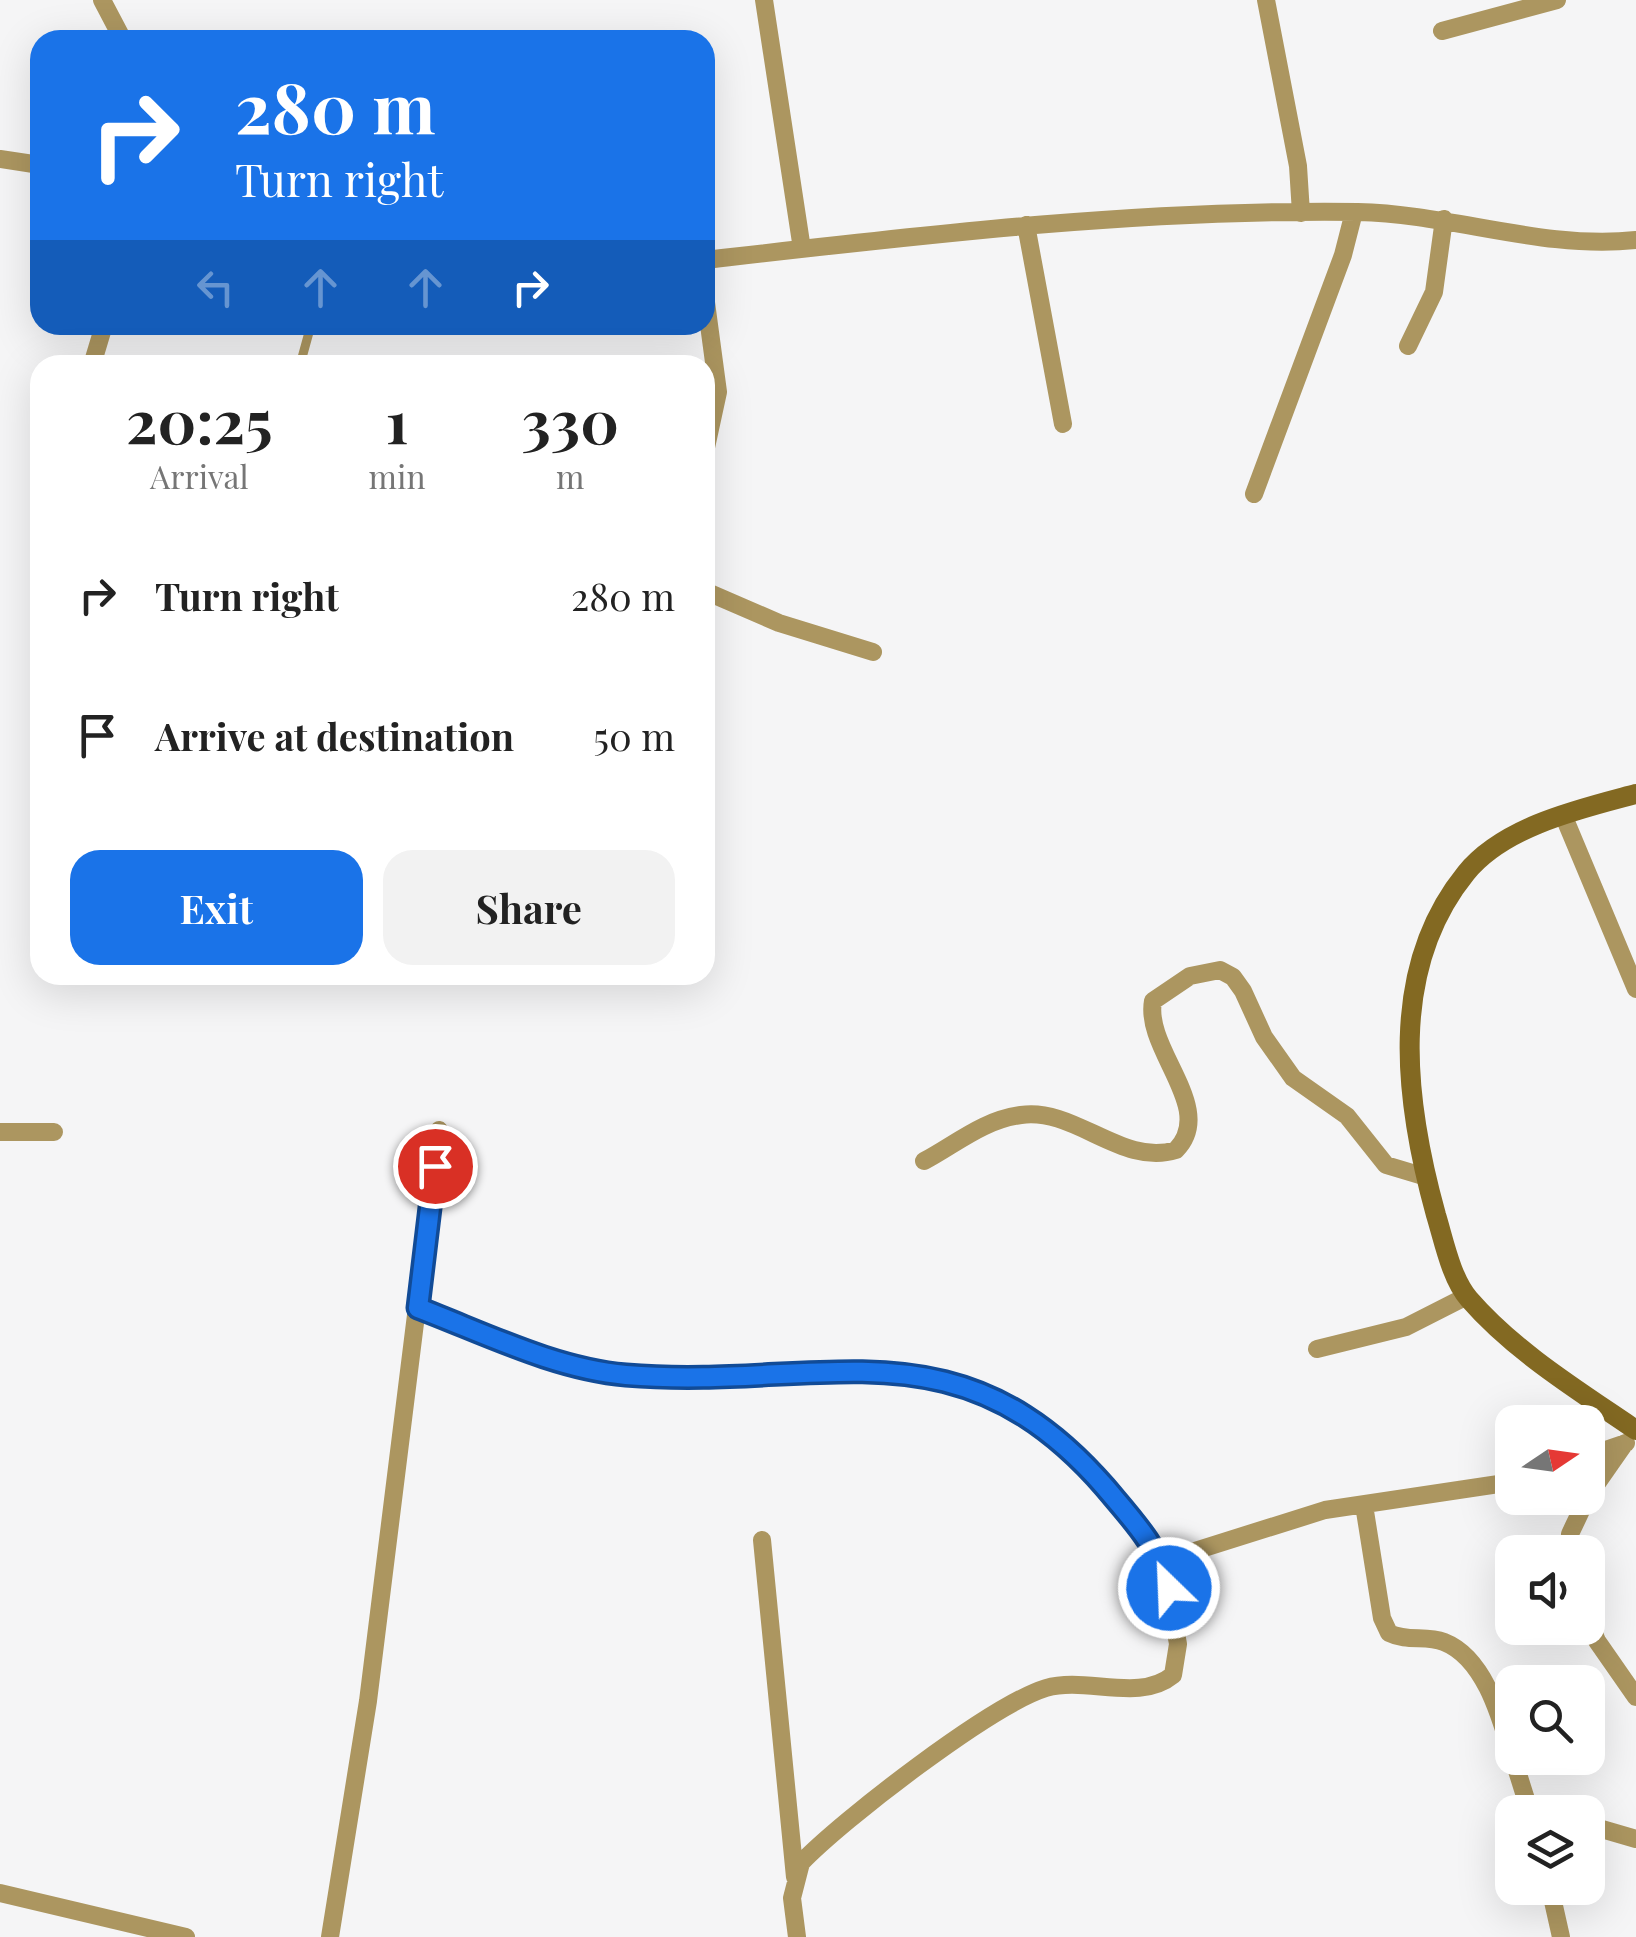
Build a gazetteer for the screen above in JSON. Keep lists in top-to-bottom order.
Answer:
{
  "north": "right",
  "page": {
    "turn": ["280 m", "Turn right"],
    "eta": [
      "20:25",
      "Arrival",
      "1",
      "min",
      "330",
      "m"
    ],
    "list": [
      {
        "name": "Turn right",
        "value": "280 m"
      },
      {
        "name": "Arrive at destination",
        "value": "50 m"
      }
    ],
    "buttons": ["Exit", "Share"]
  }
}
